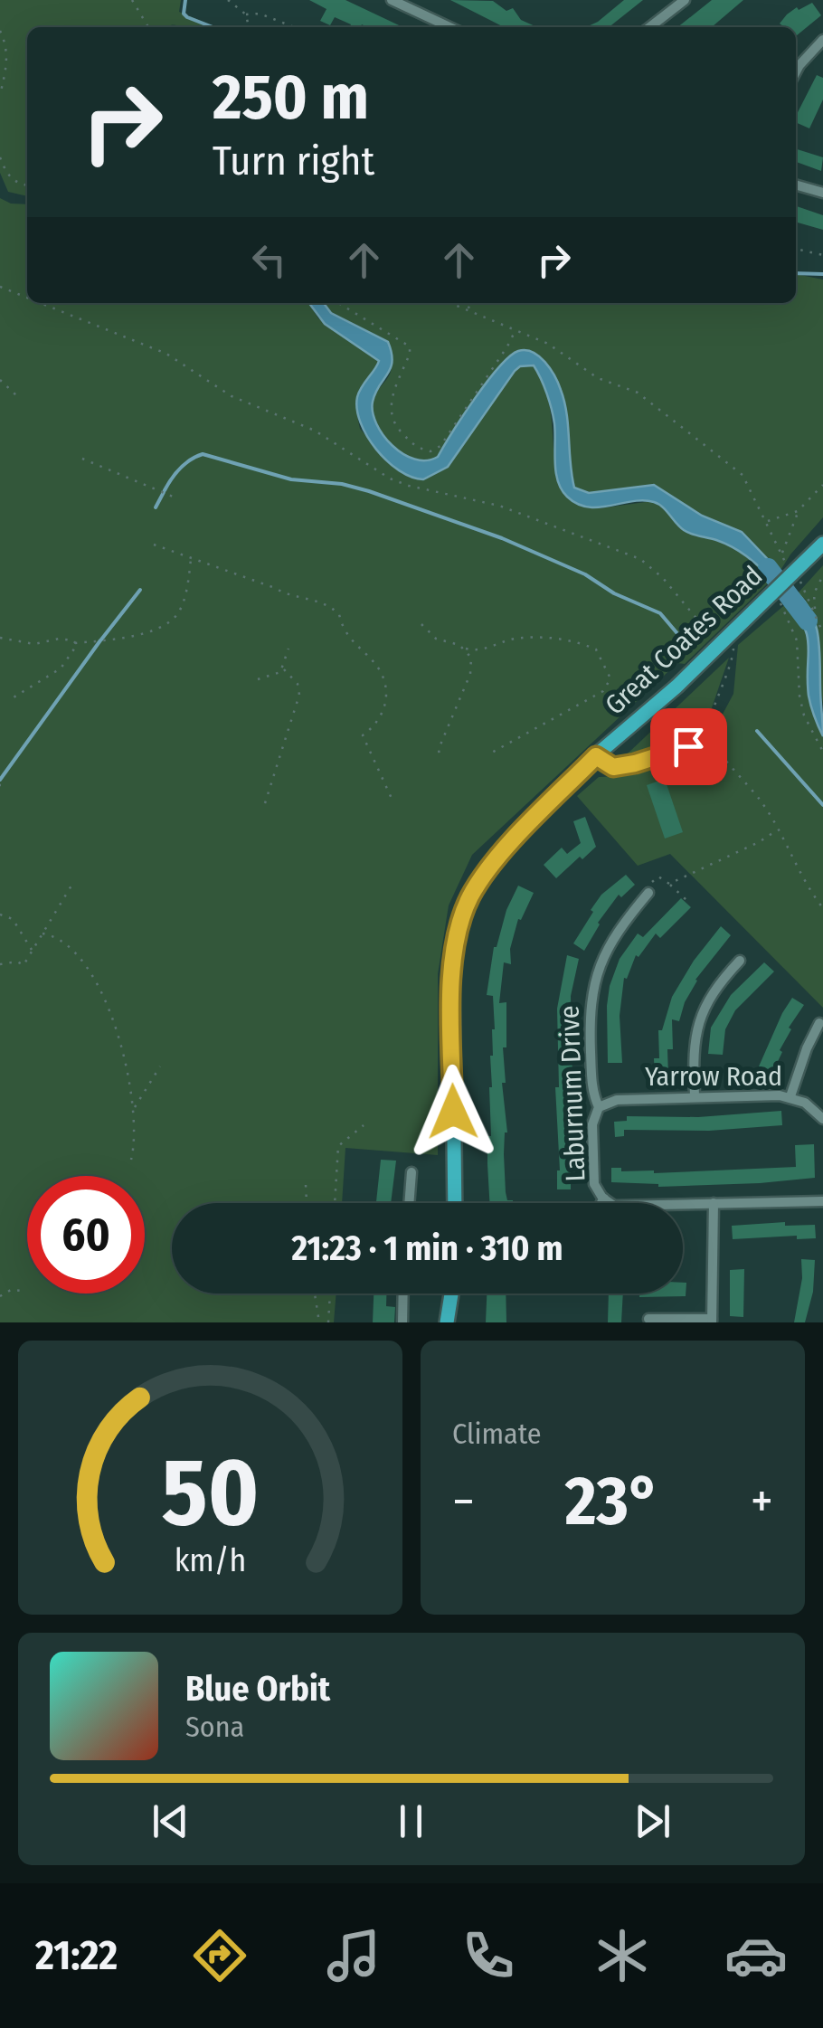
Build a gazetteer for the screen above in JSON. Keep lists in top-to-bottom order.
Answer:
{
  "streets": {
    "main road": ["Great Coates Road"],
    "street": ["Yarrow Road", "Laburnum Drive"]
  },
  "crossings": [
    ["Yarrow Road", "Laburnum Drive"]
  ],
  "page": {
    "turn": ["250 m", "Turn right"],
    "limit": "60",
    "trip": "21:23 · 1 min · 310 m",
    "tile": "Climate",
    "heat": ["−", "23°", "+"],
    "song": ["Blue Orbit", "Sona"],
    "tabs": "21:22",
    "gauge": ["50", "km/h"]
  }
}
